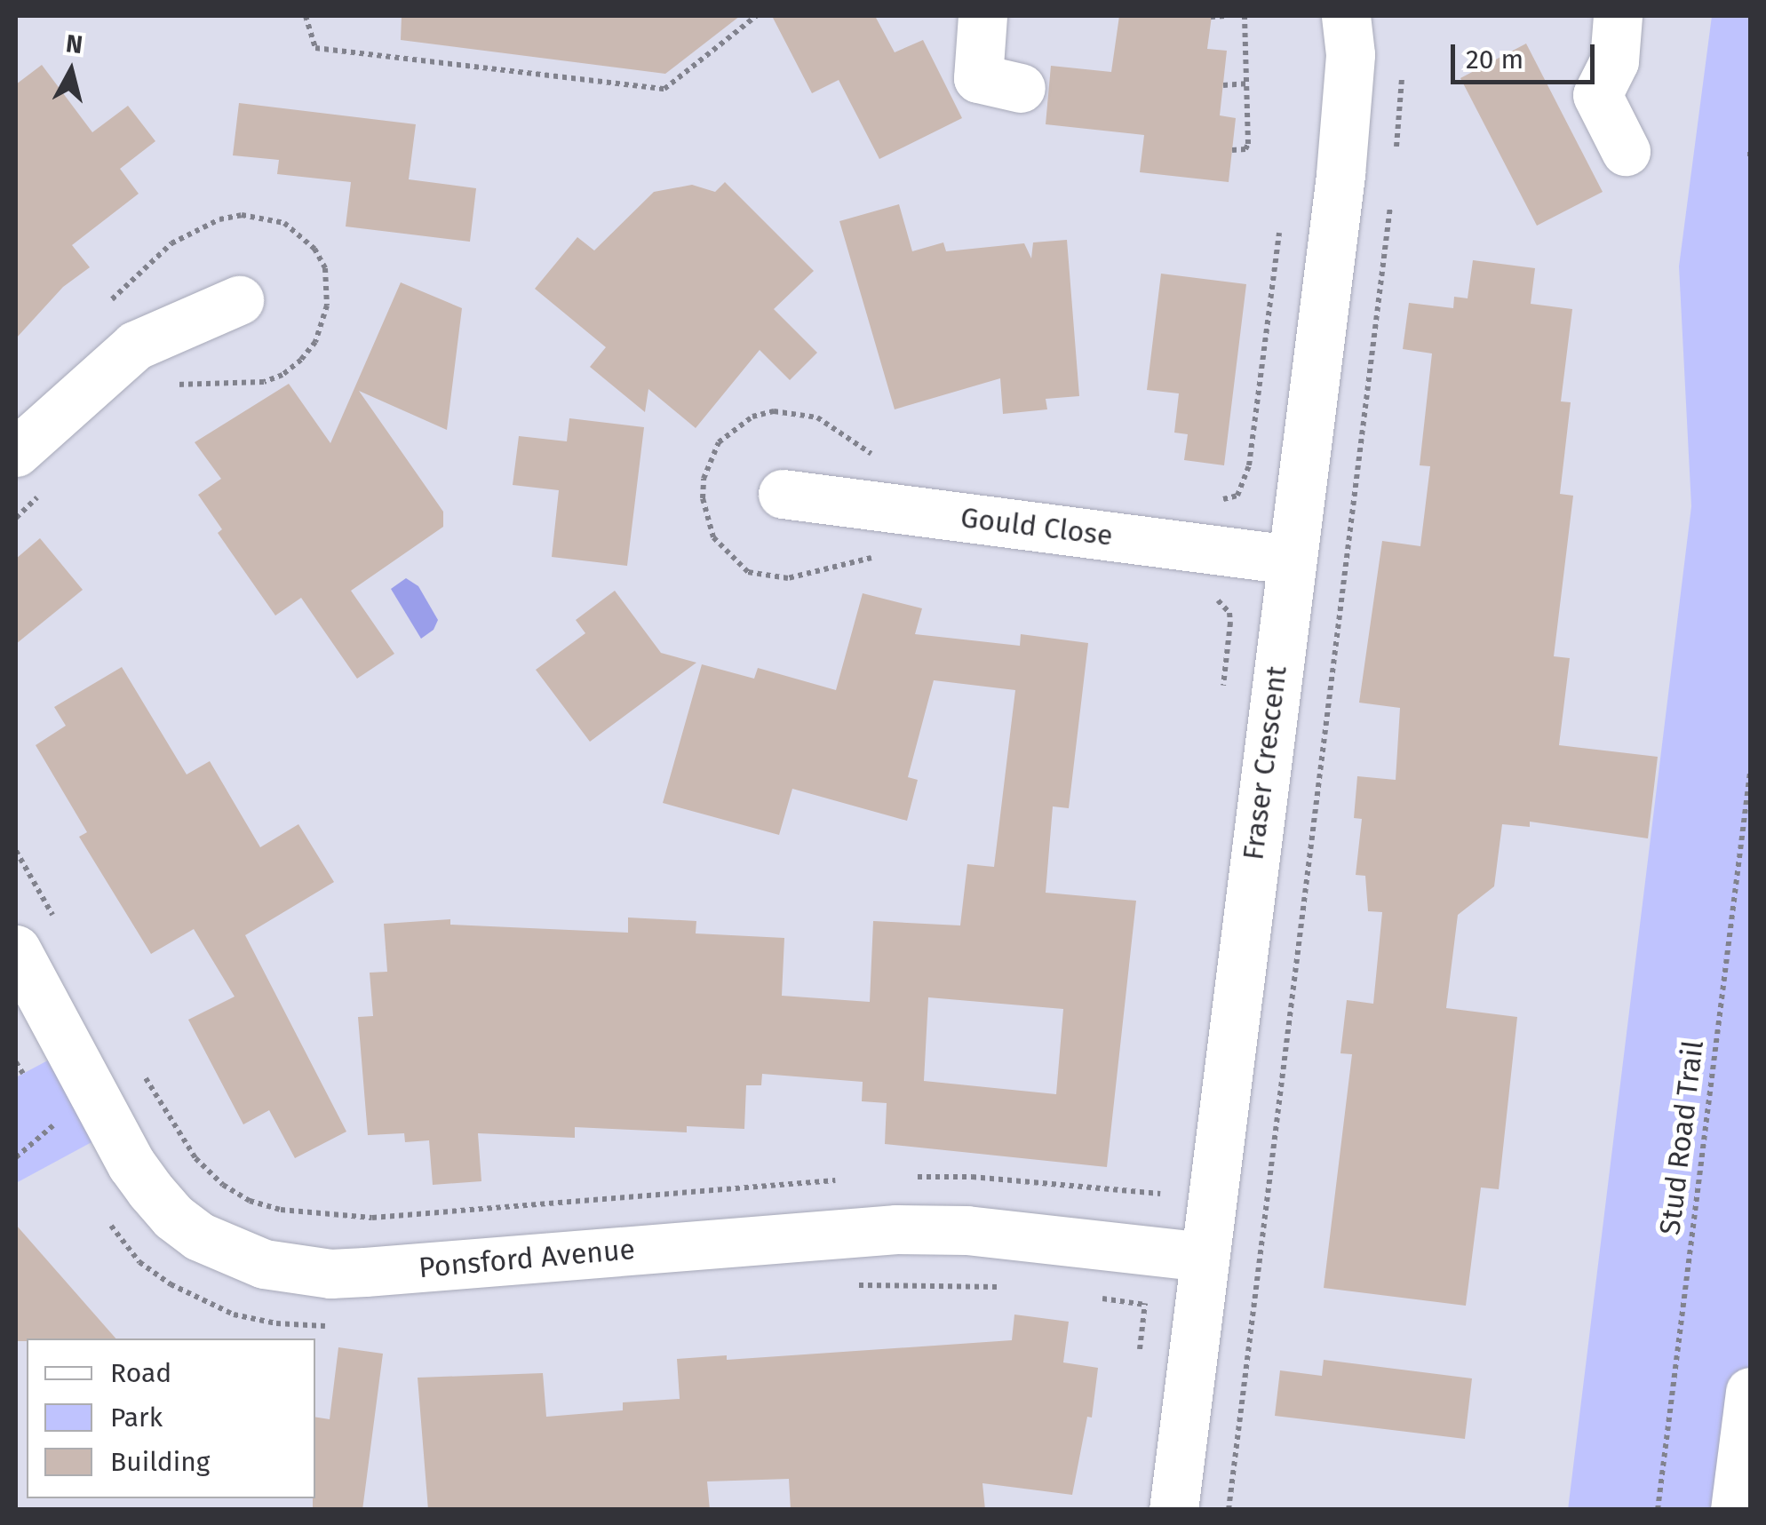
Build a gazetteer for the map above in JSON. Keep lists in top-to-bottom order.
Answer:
{
  "streets": {
    "main road": ["Gould Close", "Fraser Crescent", "Ponsford Avenue"],
    "path": ["Stud Road Trail"]
  },
  "crossings": [
    ["Gould Close", "Fraser Crescent"],
    ["Fraser Crescent", "Ponsford Avenue"]
  ],
  "legend": ["Road", "Park", "Building"],
  "scale_bar": "20 m",
  "north": "top"
}
